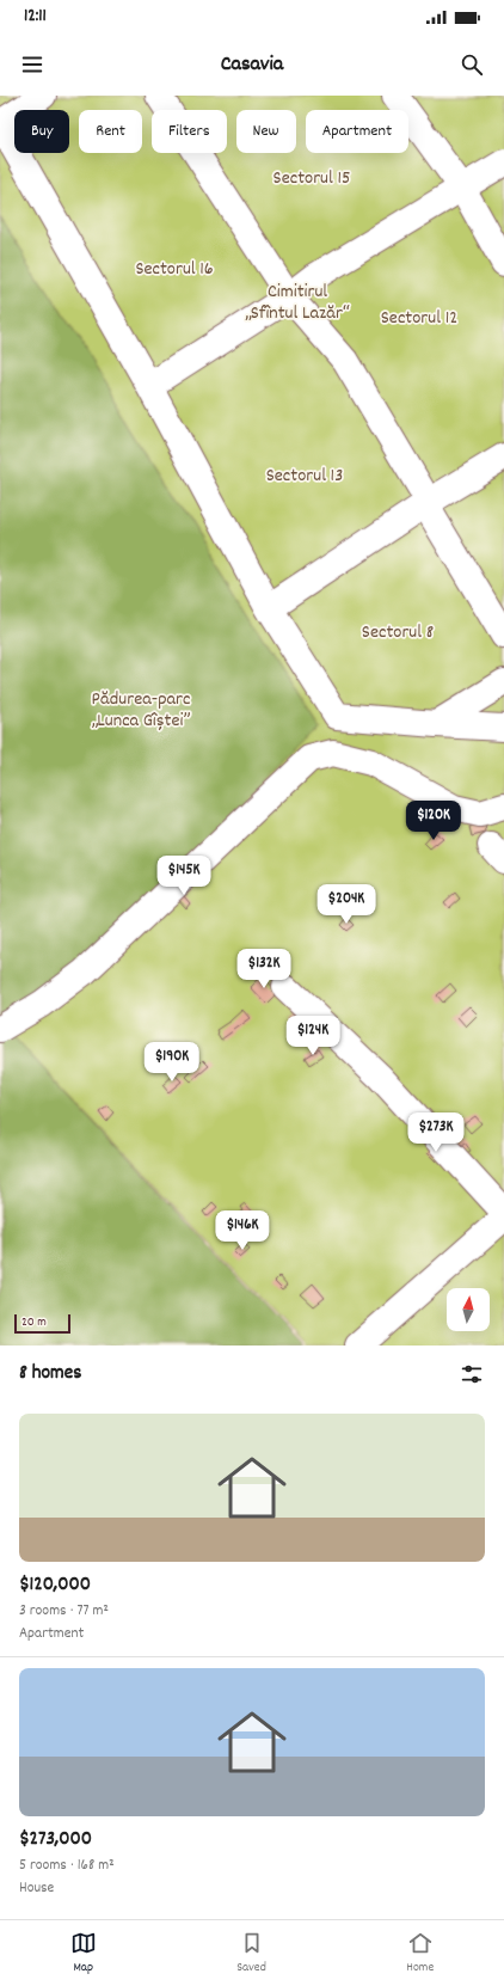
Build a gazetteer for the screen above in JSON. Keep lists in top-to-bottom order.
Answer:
{
  "parks": [
    "Sectorul 15",
    "Sectorul 16",
    "Cimitirul „Sfîntul Lazăr“",
    "Sectorul 12",
    "Sectorul 13",
    "Sectorul 8",
    "Pădurea-parc „Lunca Gîștei”"
  ],
  "scale_bar": "20 m",
  "north": "top",
  "page": {
    "status": "12:11",
    "header": "Casavia",
    "chip": [
      "Buy",
      "Rent",
      "Filters",
      "New",
      "Apartment"
    ],
    "price": [
      "$120K",
      "$145K",
      "$204K",
      "$132K",
      "$124K",
      "$190K",
      "$273K",
      "$146K"
    ],
    "scale": "20 m",
    "heading": "8 homes",
    "list": [
      {
        "name": "$120,000",
        "note": "3 rooms · 77 m² · Apartment"
      },
      {
        "name": "$273,000",
        "note": "5 rooms · 168 m² · House"
      }
    ],
    "tabs": ["Map", "Saved", "Home"]
  }
}
